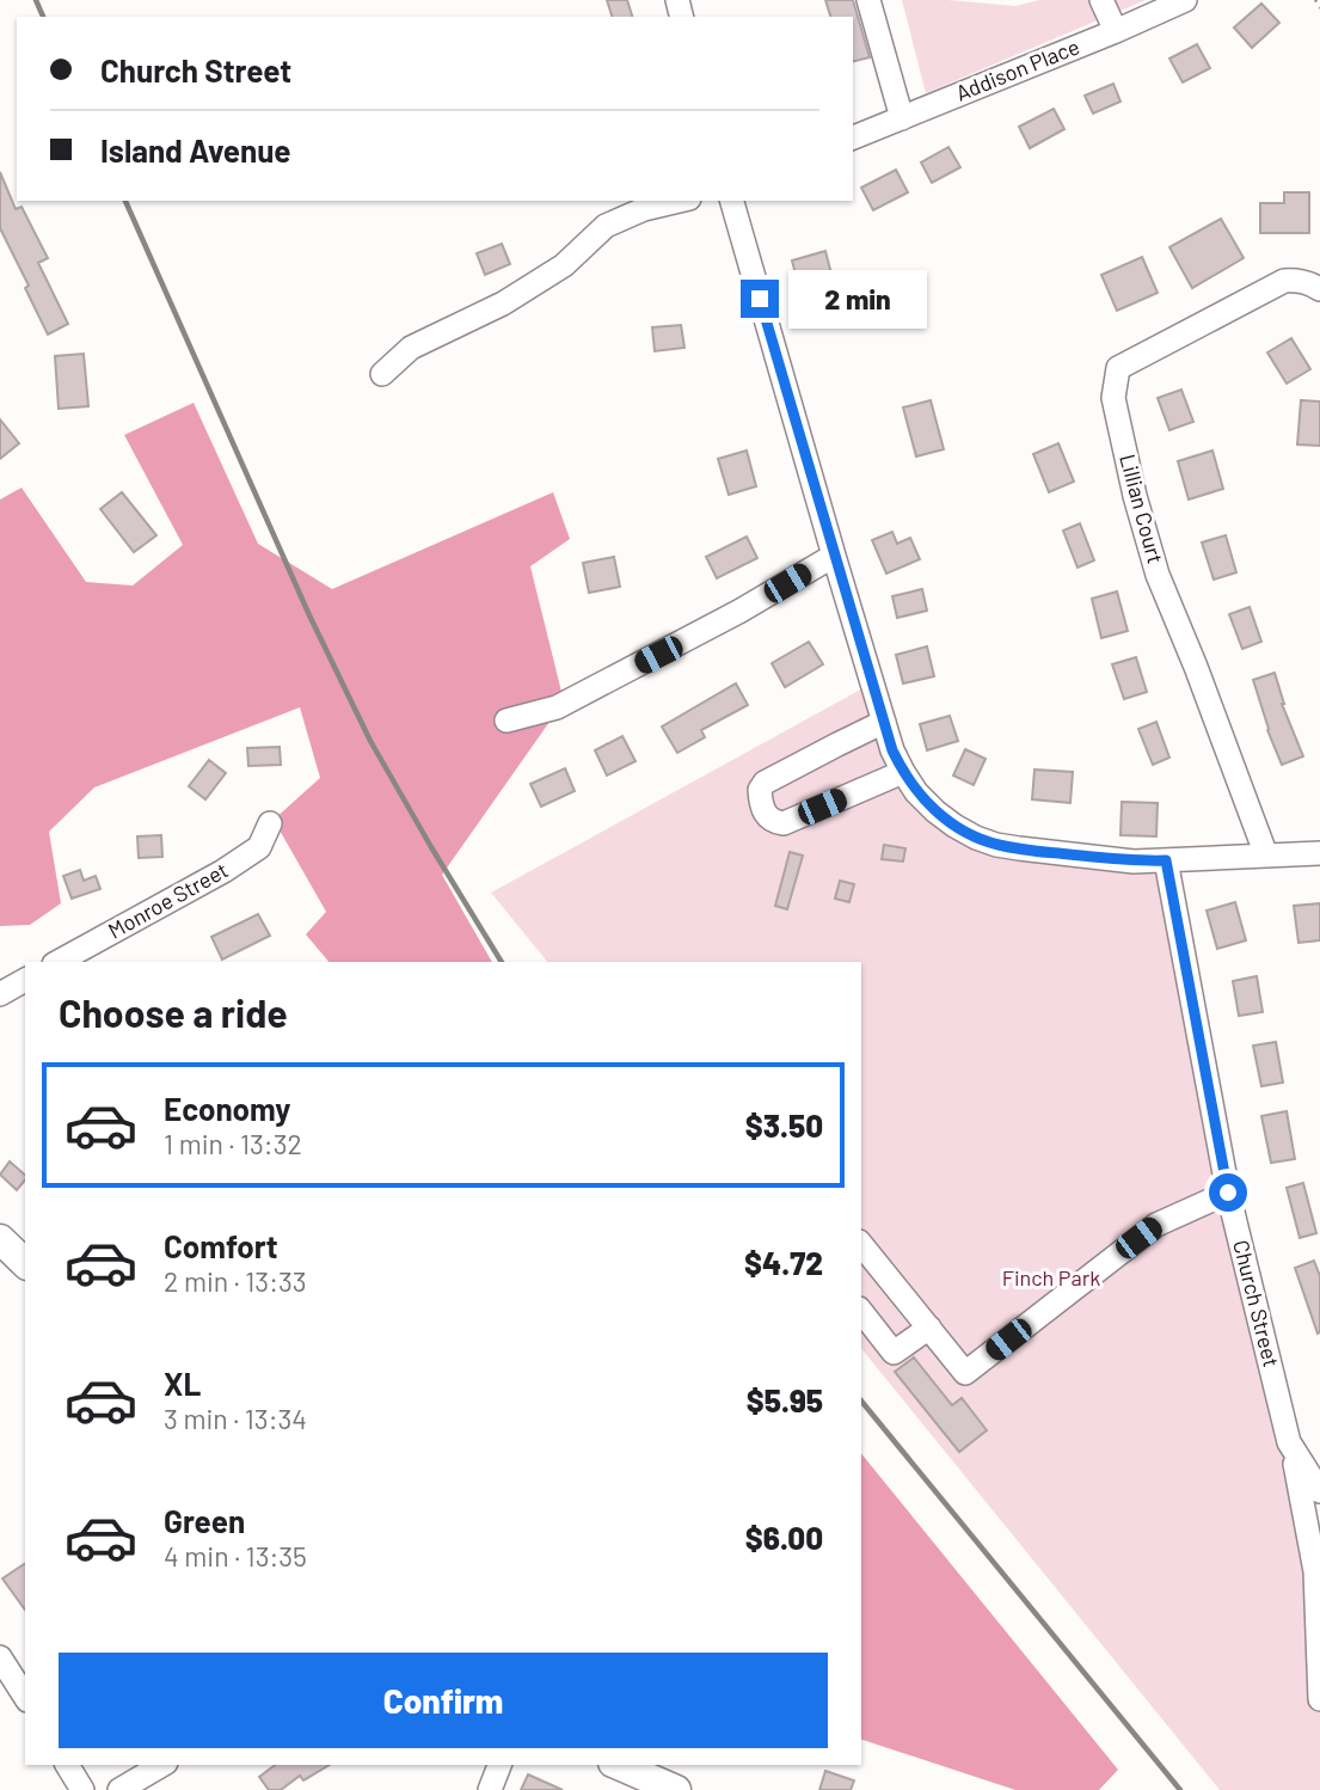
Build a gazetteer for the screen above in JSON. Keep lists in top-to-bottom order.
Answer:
{
  "streets": {
    "street": [
      "Addison Place",
      "Lillian Court",
      "Monroe Street",
      "Church Street"
    ]
  },
  "parks": ["Finch Park"],
  "page": {
    "banner": ["Church Street", "Island Avenue"],
    "bubble": "2 min",
    "heading": "Choose a ride",
    "list": [
      {
        "name": "Economy",
        "note": "1 min · 13:32",
        "value": "$3.50"
      },
      {
        "name": "Comfort",
        "note": "2 min · 13:33",
        "value": "$4.72"
      },
      {
        "name": "XL",
        "note": "3 min · 13:34",
        "value": "$5.95"
      },
      {
        "name": "Green",
        "note": "4 min · 13:35",
        "value": "$6.00"
      }
    ],
    "buttons": "Confirm"
  }
}
